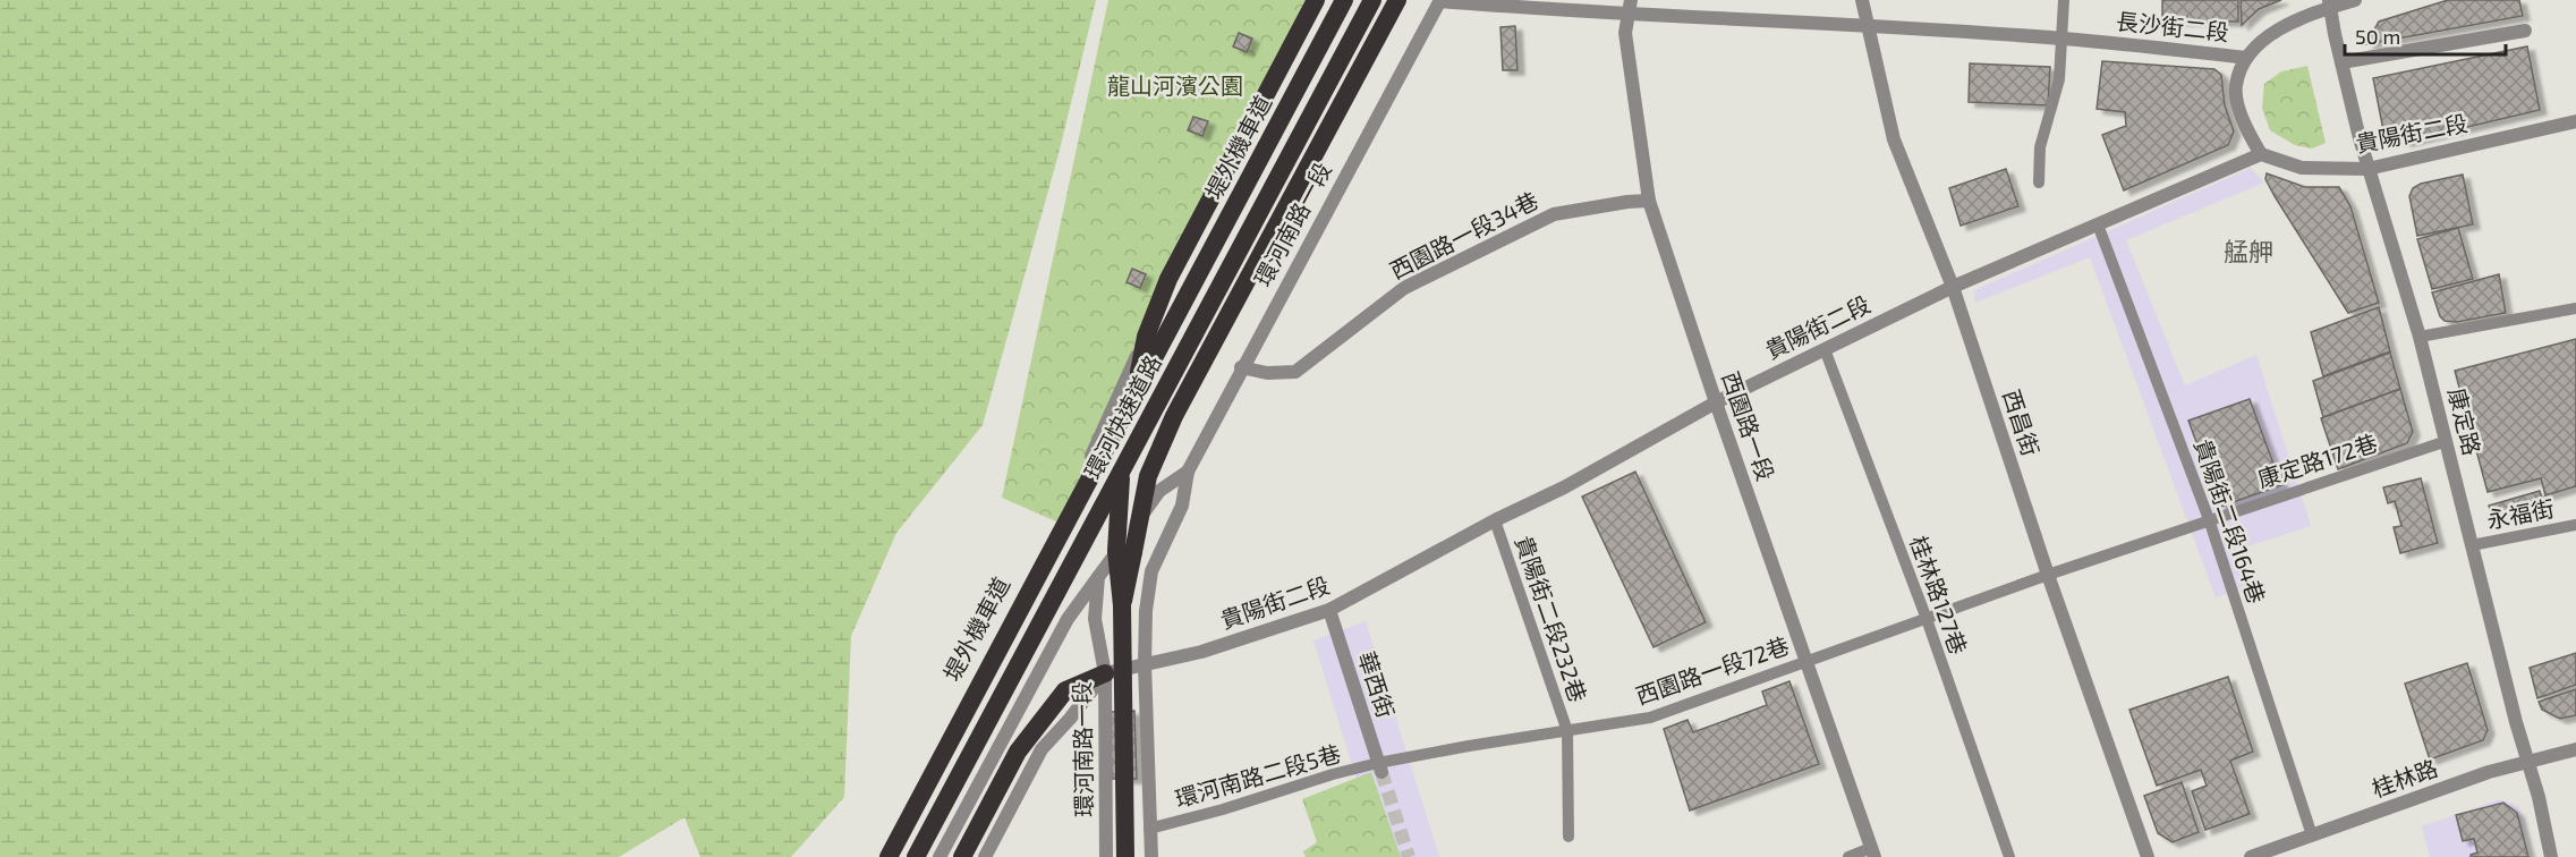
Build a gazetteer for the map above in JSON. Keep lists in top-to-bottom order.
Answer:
{
  "streets": {
    "highway": ["環河快速道路"],
    "street": [
      "長沙街二段",
      "貴陽街二段",
      "堤外機車道",
      "環河南路一段",
      "西園路一段34巷",
      "康定路",
      "西昌街",
      "西園路一段",
      "華西街",
      "桂林路"
    ],
    "lane": [
      "康定路172巷",
      "永福街",
      "貴陽街二段164巷",
      "桂林路127巷",
      "貴陽街二段232巷",
      "西園路一段72巷",
      "環河南路二段5巷"
    ]
  },
  "crossings": [
    ["長沙街二段", "環河南路一段"],
    ["長沙街二段", "康定路"],
    ["長沙街二段", "西昌街"],
    ["長沙街二段", "西園路一段"],
    ["貴陽街二段", "環河南路一段"],
    ["貴陽街二段", "康定路"],
    ["貴陽街二段", "西昌街"],
    ["貴陽街二段", "西園路一段"],
    ["貴陽街二段", "貴陽街二段164巷"],
    ["貴陽街二段", "桂林路127巷"],
    ["貴陽街二段", "貴陽街二段232巷"],
    ["貴陽街二段", "華西街"],
    ["堤外機車道", "環河快速道路"],
    ["環河南路一段", "西園路一段34巷"],
    ["環河南路一段", "環河南路二段5巷"],
    ["西園路一段34巷", "西園路一段"],
    ["康定路", "康定路172巷"],
    ["康定路", "永福街"],
    ["康定路", "桂林路"],
    ["西昌街", "康定路172巷"],
    ["西昌街", "西園路一段72巷"],
    ["西園路一段", "西園路一段72巷"],
    ["康定路172巷", "貴陽街二段164巷"],
    ["康定路172巷", "西園路一段72巷"],
    ["貴陽街二段164巷", "桂林路"],
    ["桂林路127巷", "西園路一段72巷"],
    ["貴陽街二段232巷", "西園路一段72巷"],
    ["西園路一段72巷", "華西街"],
    ["西園路一段72巷", "環河南路二段5巷"],
    ["華西街", "環河南路二段5巷"]
  ],
  "districts": ["艋舺"],
  "parks": ["龍山河濱公園"],
  "scale_bar": "50 m"
}
